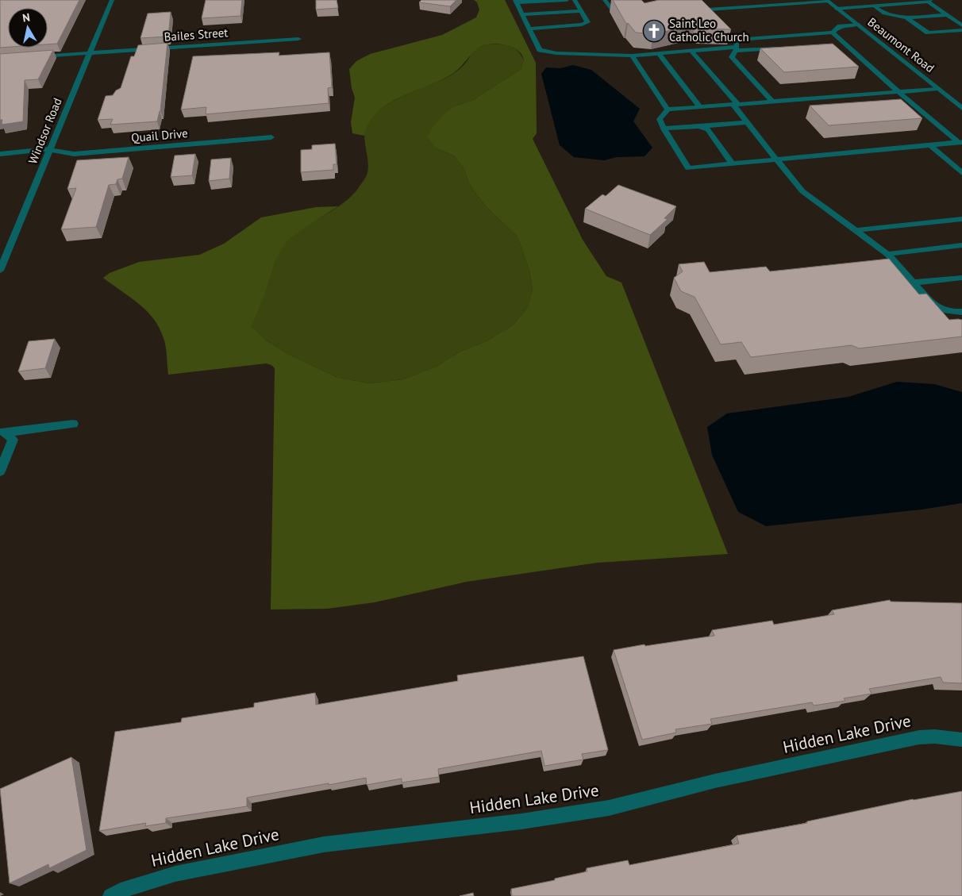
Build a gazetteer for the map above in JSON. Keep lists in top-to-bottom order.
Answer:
{
  "streets": {
    "street": [
      "Bailes Street",
      "Beaumont Road",
      "Windsor Road",
      "Quail Drive",
      "Hidden Lake Drive"
    ]
  },
  "crossings": [
    ["Bailes Street", "Windsor Road"],
    ["Windsor Road", "Quail Drive"]
  ],
  "places": {
    "church": ["Saint Leo Catholic Church"]
  },
  "north": "top"
}
